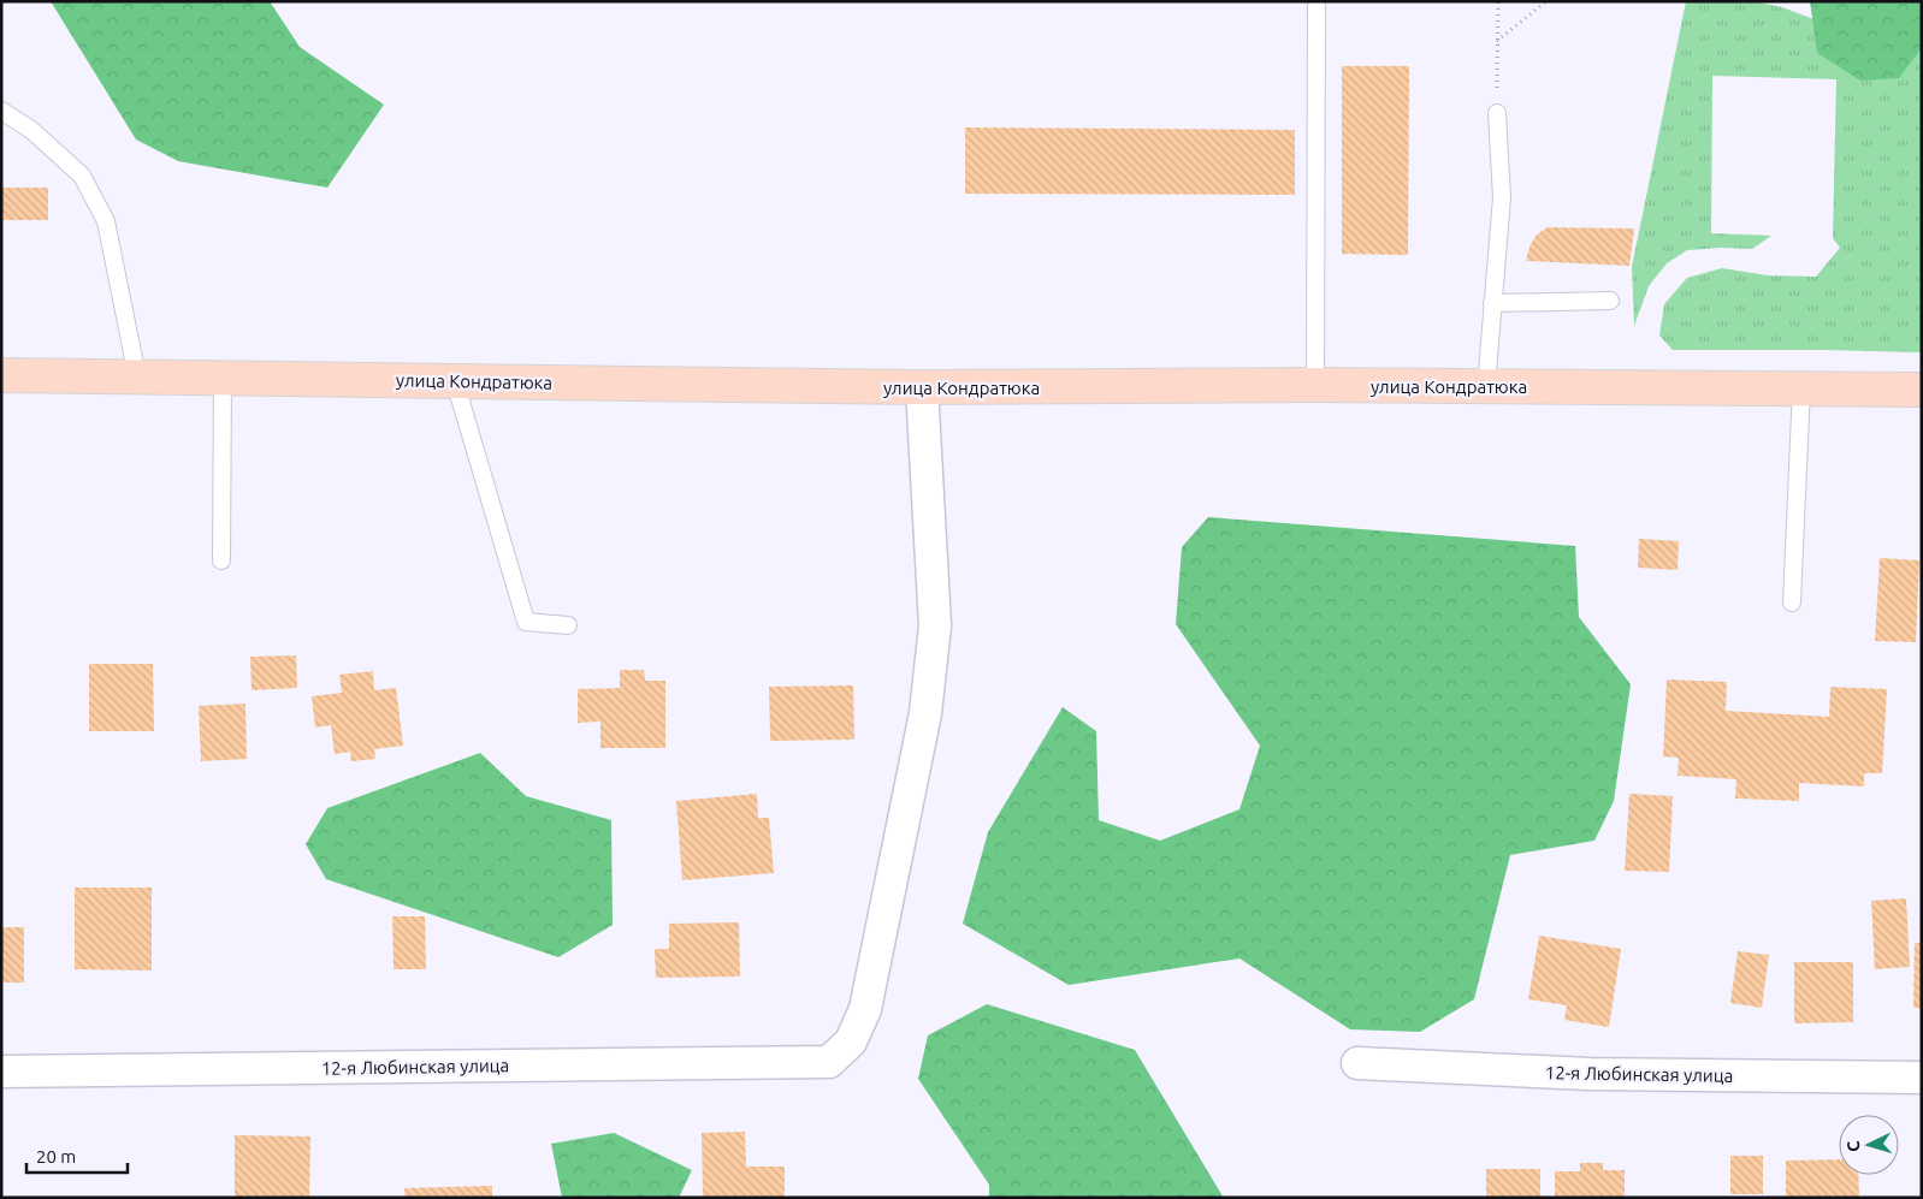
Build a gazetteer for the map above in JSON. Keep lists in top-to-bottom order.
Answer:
{
  "streets": {
    "main road": ["улица Кондратюка"],
    "street": ["12-я Любинская улица"]
  },
  "crossings": [
    ["улица Кондратюка", "12-я Любинская улица"]
  ],
  "scale_bar": "20 m",
  "north": "left"
}
